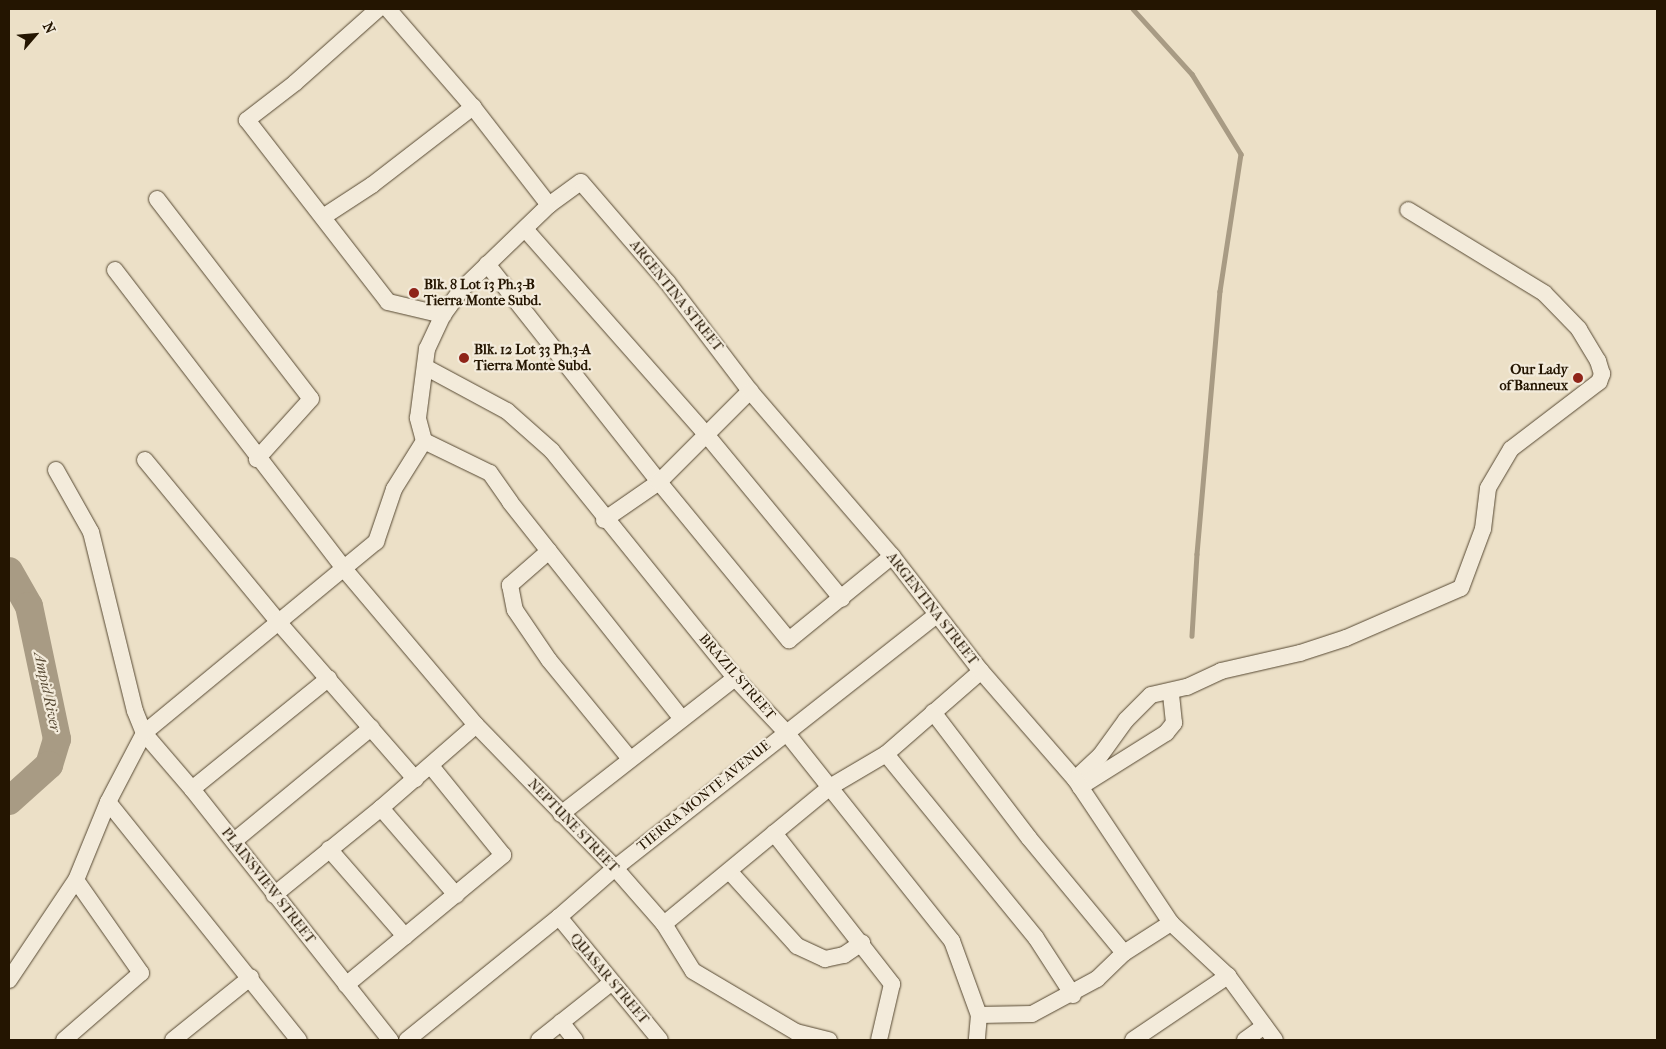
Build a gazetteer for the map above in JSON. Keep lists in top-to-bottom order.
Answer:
{
  "streets": {
    "street": [
      "ARGENTINA STREET",
      "BRAZIL STREET",
      "TIERRA MONTE AVENUE",
      "NEPTUNE STREET",
      "PLAINSVIEW STREET",
      "QUASAR STREET"
    ]
  },
  "crossings": [
    ["ARGENTINA STREET", "TIERRA MONTE AVENUE"],
    ["BRAZIL STREET", "TIERRA MONTE AVENUE"],
    ["TIERRA MONTE AVENUE", "NEPTUNE STREET"],
    ["TIERRA MONTE AVENUE", "QUASAR STREET"]
  ],
  "water": ["Ampid River"],
  "places": ["Blk. 8 Lot 13 Ph.3-B Tierra Monte Subd.", "Blk. 12 Lot 33 Ph.3-A Tierra Monte Subd.", "Our Lady of Banneux"],
  "north": "top right"
}
